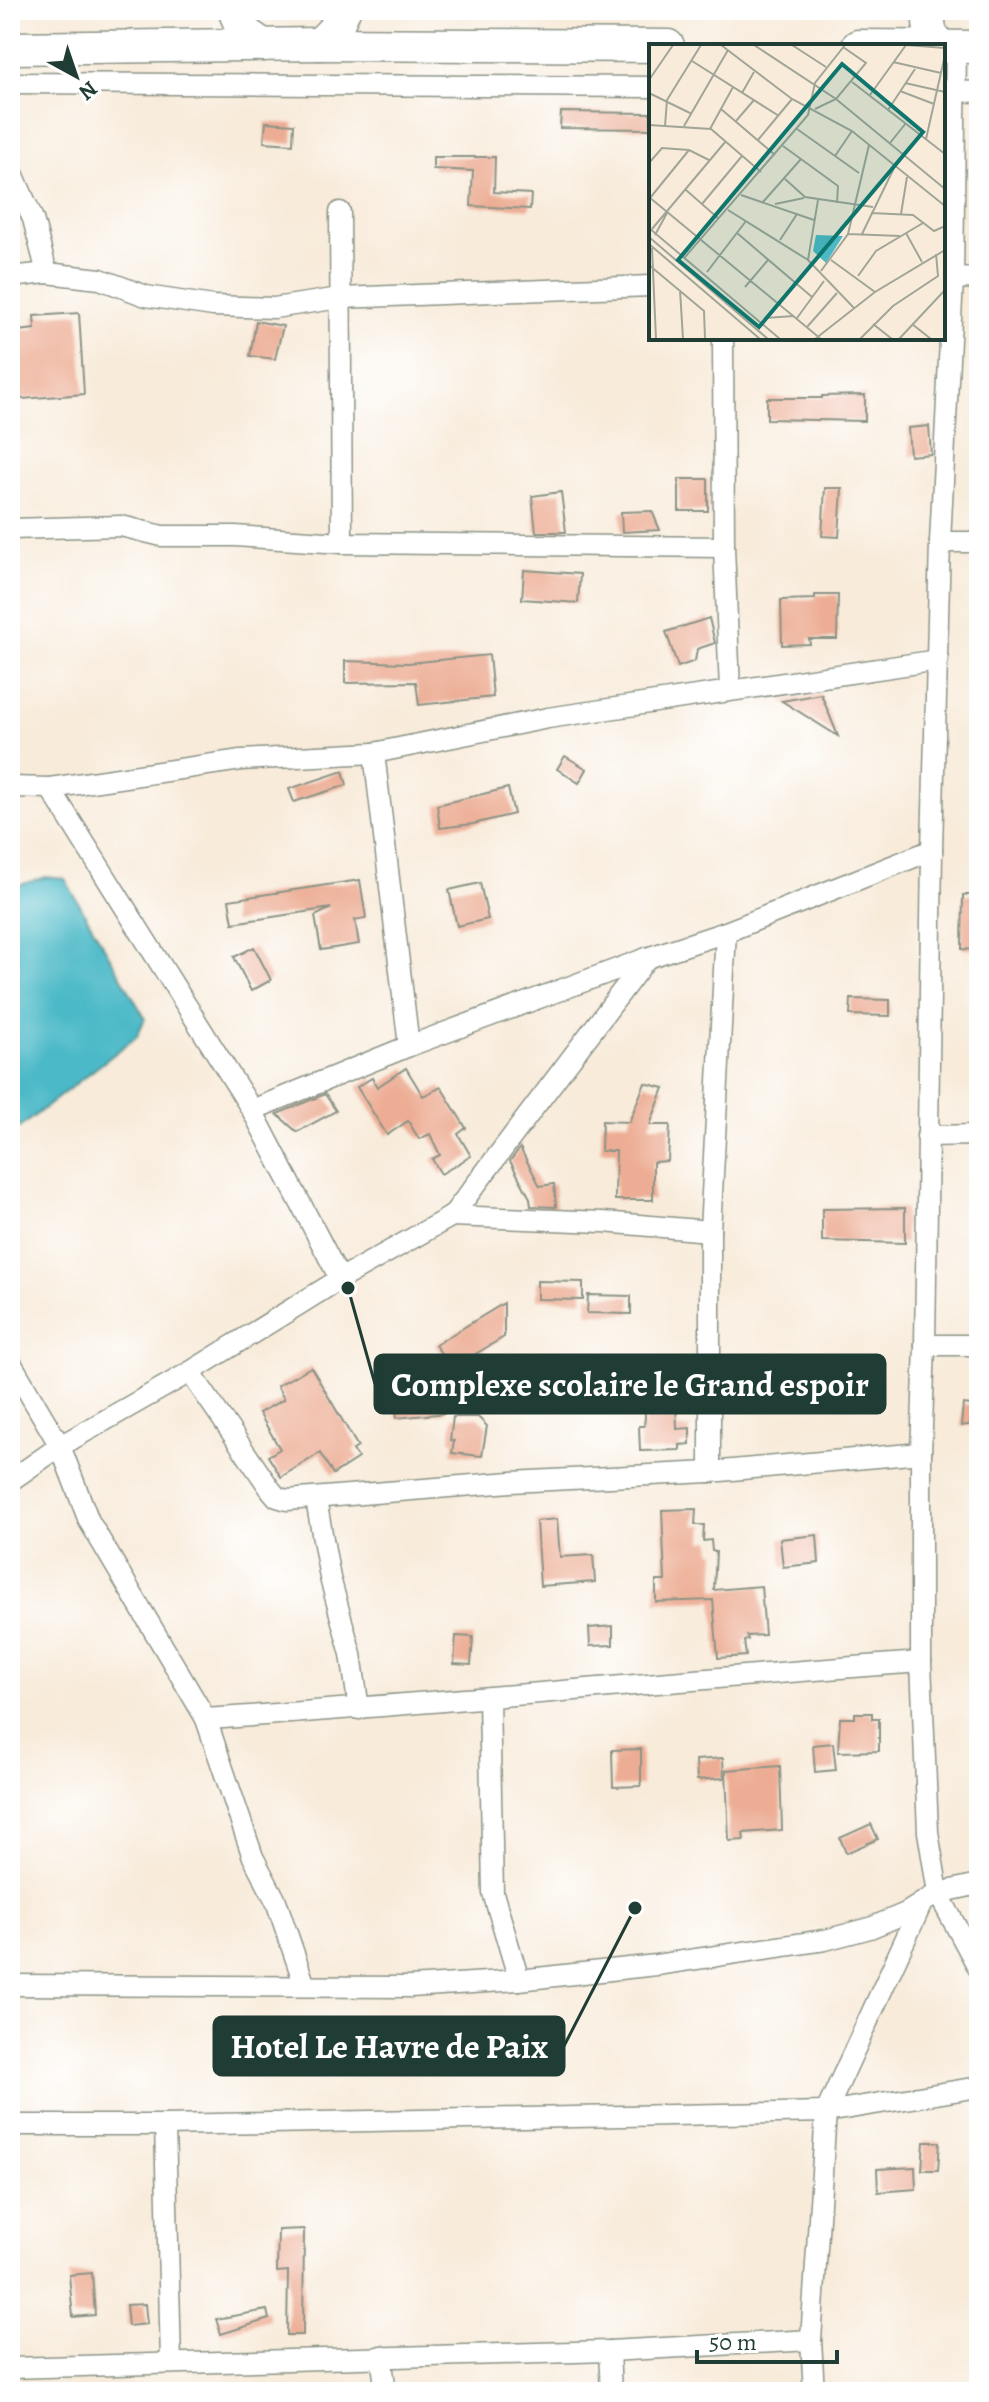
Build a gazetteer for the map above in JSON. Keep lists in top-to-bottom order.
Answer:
{
  "places": ["Complexe scolaire le Grand espoir", "Hotel Le Havre de Paix"],
  "scale_bar": "50 m",
  "north": "bottom right"
}
